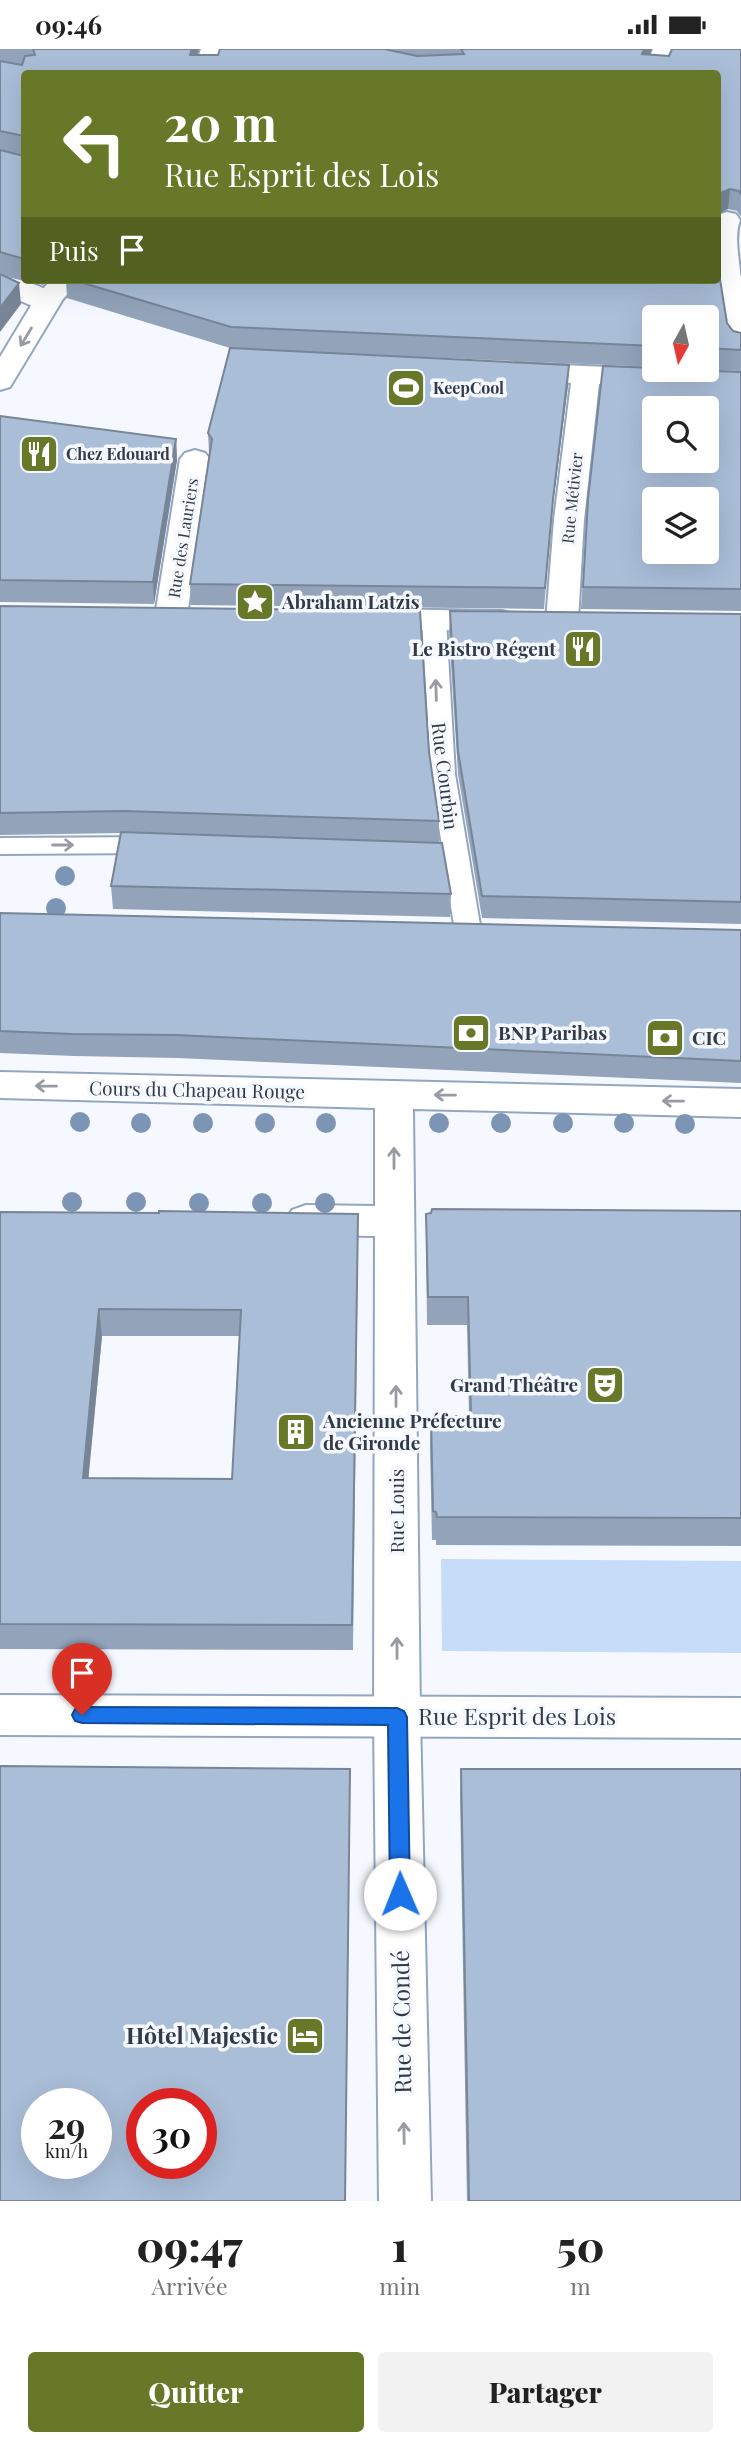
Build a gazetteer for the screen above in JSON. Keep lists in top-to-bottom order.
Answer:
{
  "streets": {
    "street": [
      "Rue Métivier",
      "Rue des Lauriers",
      "Cours du Chapeau Rouge",
      "Rue Louis",
      "Rue Esprit des Lois",
      "Rue de Condé"
    ],
    "lane": ["Rue Courbin"]
  },
  "crossings": [
    ["Rue Métivier", "Rue Courbin"],
    ["Rue Louis", "Rue Esprit des Lois"],
    ["Rue Louis", "Rue de Condé"],
    ["Rue Esprit des Lois", "Rue de Condé"]
  ],
  "one_way": [
    "Rue Courbin",
    "Cours du Chapeau Rouge",
    "Rue Louis",
    "Rue de Condé"
  ],
  "places": {
    "sports": ["KeepCool"],
    "restaurant": ["Chez Edouard", "Le Bistro Régent"],
    "place": ["Abraham Latzis"],
    "bank": ["BNP Paribas", "CIC"],
    "theatre": ["Grand Théâtre"],
    "building": ["Ancienne Préfecture de Gironde"],
    "hotel": ["Hôtel Majestic"]
  },
  "north": "bottom",
  "page": {
    "status": "09:46",
    "turn": ["20 m", "Rue Esprit des Lois"],
    "then": "Puis",
    "speed": "29 km/h",
    "limit": "30",
    "eta": [
      "09:47",
      "Arrivée",
      "1",
      "min",
      "50",
      "m"
    ],
    "buttons": ["Quitter", "Partager"]
  }
}
